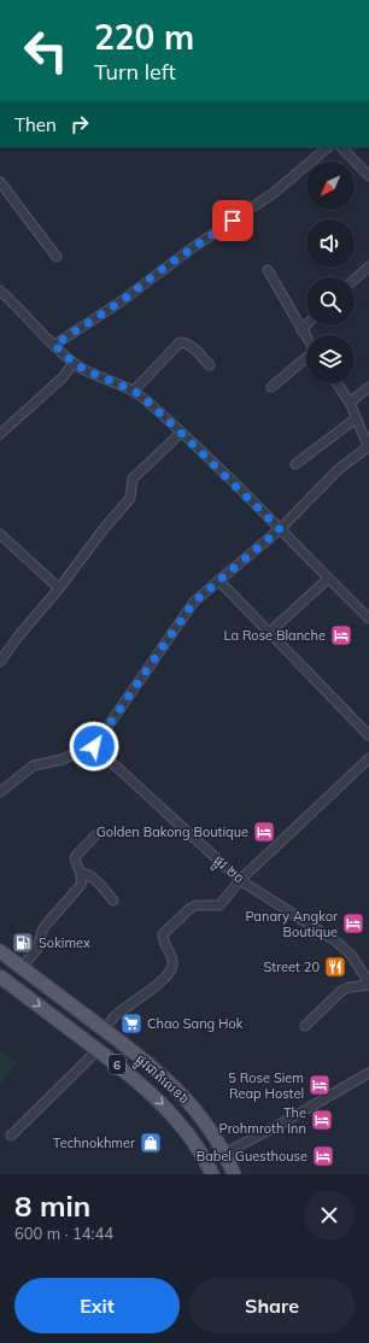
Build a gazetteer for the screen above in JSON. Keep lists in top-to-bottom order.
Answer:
{
  "streets": {
    "main road": ["6", "ផ្លូវជាតិលេខ៦"],
    "street": ["ផ្លូវ ២០"]
  },
  "places": {
    "hotel": [
      "La Rose Blanche",
      "Golden Bakong Boutique",
      "Panary Angkor Boutique",
      "5 Rose Siem Reap Hostel",
      "The Prohmroth Inn",
      "Babel Guesthouse"
    ],
    "fuel station": ["Sokimex"],
    "restaurant": ["Street 20"],
    "supermarket": ["Chao Sang Hok"],
    "shop": ["Technokhmer"]
  },
  "north": "bottom left",
  "page": {
    "turn": ["220 m", "Turn left"],
    "then": "Then",
    "heading": ["8 min", "600 m · 14:44"],
    "buttons": ["Exit", "Share"]
  }
}
